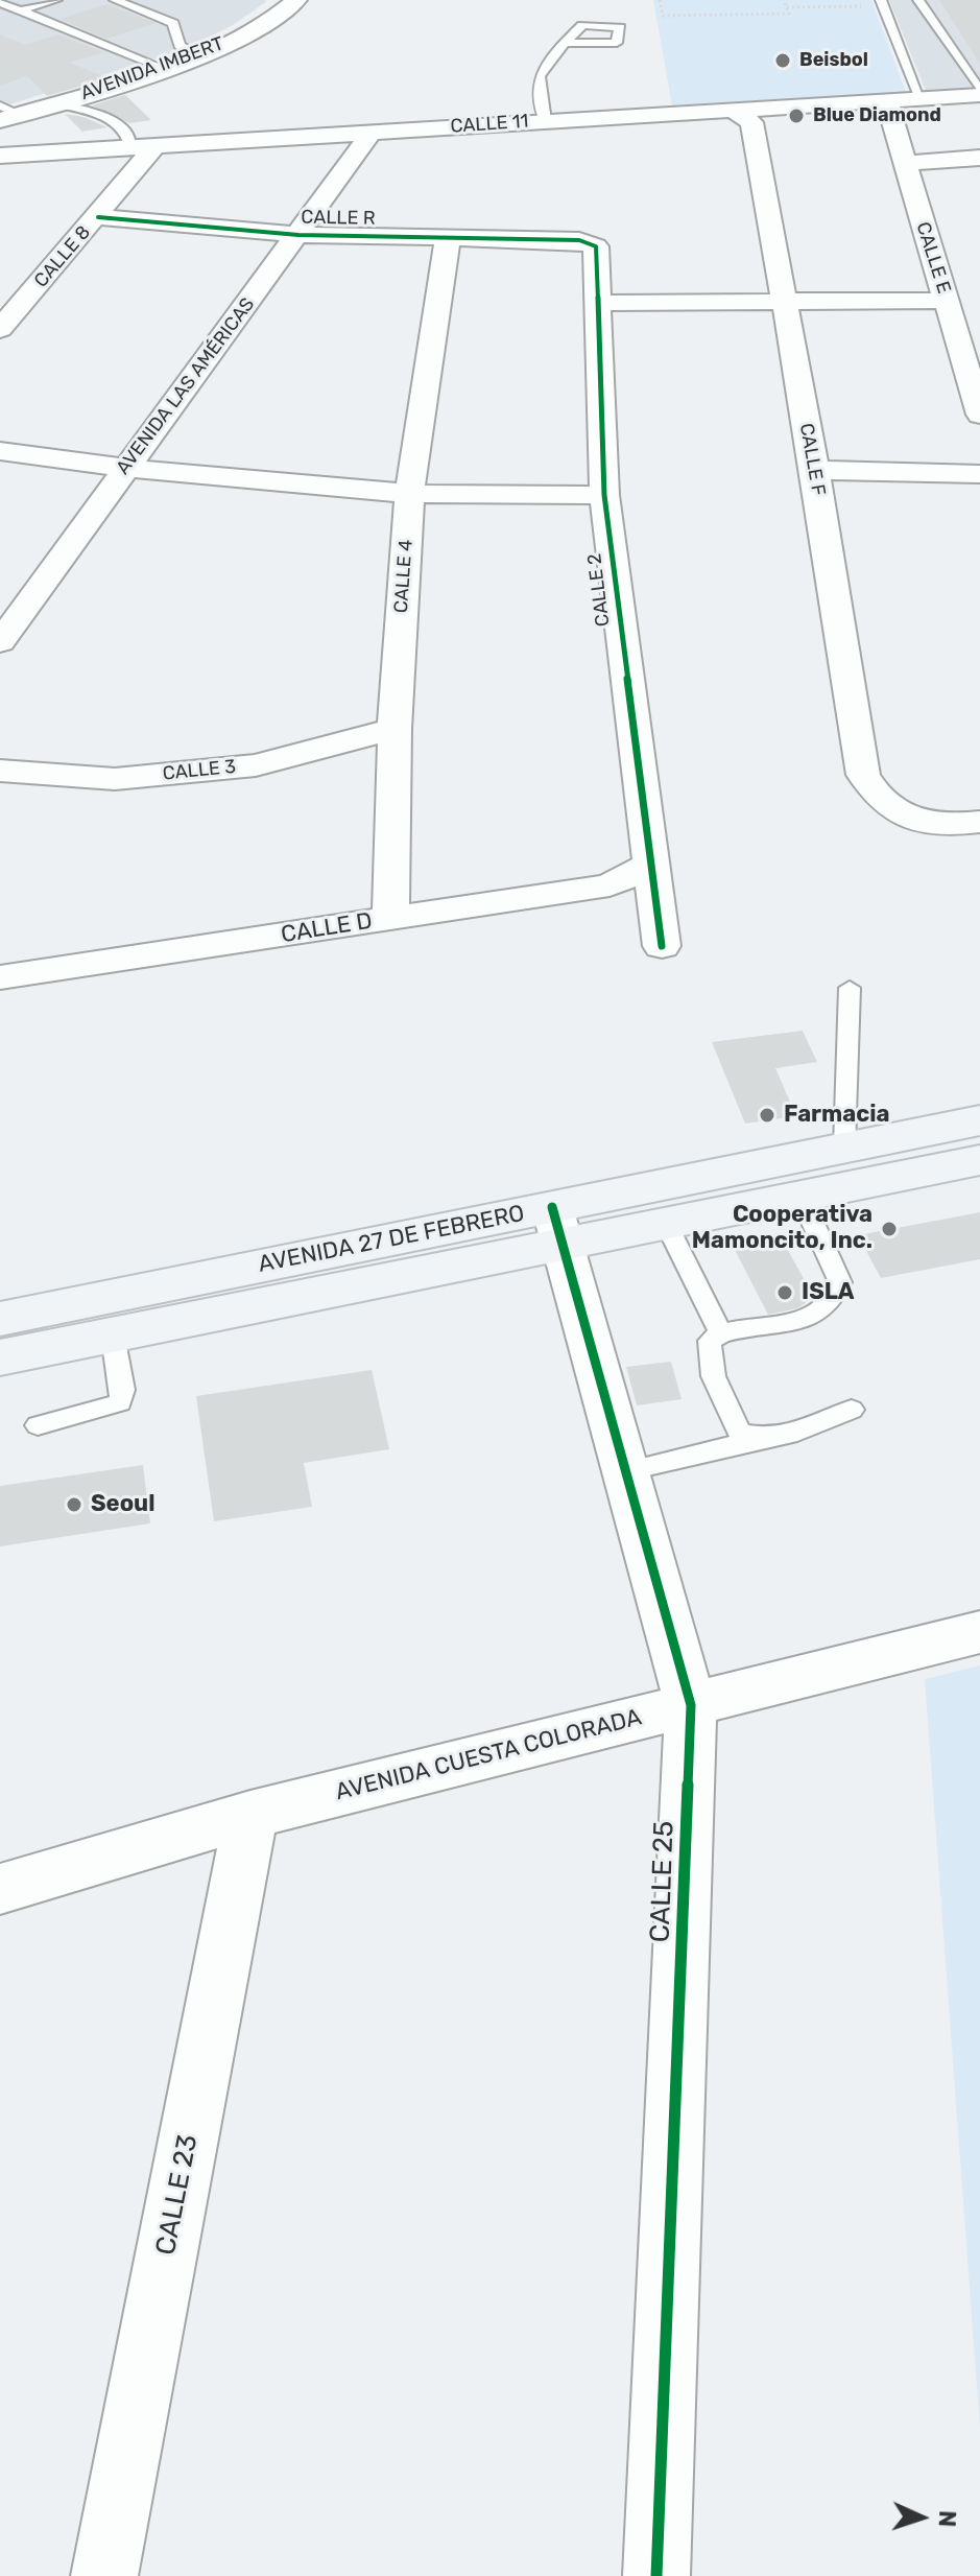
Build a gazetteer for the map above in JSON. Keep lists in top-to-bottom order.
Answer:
{
  "streets": {
    "main road": ["AVENIDA IMBERT", "AVENIDA 27 DE FEBRERO"],
    "street": [
      "CALLE 11",
      "CALLE R",
      "CALLE 8",
      "CALLE E",
      "AVENIDA LAS AMÉRICAS",
      "CALLE F",
      "CALLE 4",
      "CALLE 2",
      "CALLE 3",
      "CALLE D",
      "AVENIDA CUESTA COLORADA",
      "CALLE 25",
      "CALLE 23"
    ]
  },
  "crossings": [
    ["CALLE 11", "CALLE 8"],
    ["CALLE 11", "CALLE E"],
    ["CALLE 11", "AVENIDA LAS AMÉRICAS"],
    ["CALLE 11", "CALLE F"],
    ["CALLE R", "CALLE 8"],
    ["CALLE R", "AVENIDA LAS AMÉRICAS"],
    ["CALLE R", "CALLE 4"],
    ["CALLE R", "CALLE 2"],
    ["CALLE 4", "CALLE 3"],
    ["CALLE 4", "CALLE D"],
    ["CALLE 2", "CALLE D"],
    ["AVENIDA 27 DE FEBRERO", "CALLE 25"],
    ["AVENIDA CUESTA COLORADA", "CALLE 25"],
    ["AVENIDA CUESTA COLORADA", "CALLE 23"]
  ],
  "places": [
    "Beisbol",
    "Blue Diamond",
    "Farmacia",
    "Cooperativa Mamoncito, Inc.",
    "ISLA",
    "Seoul"
  ],
  "north": "right"
}
